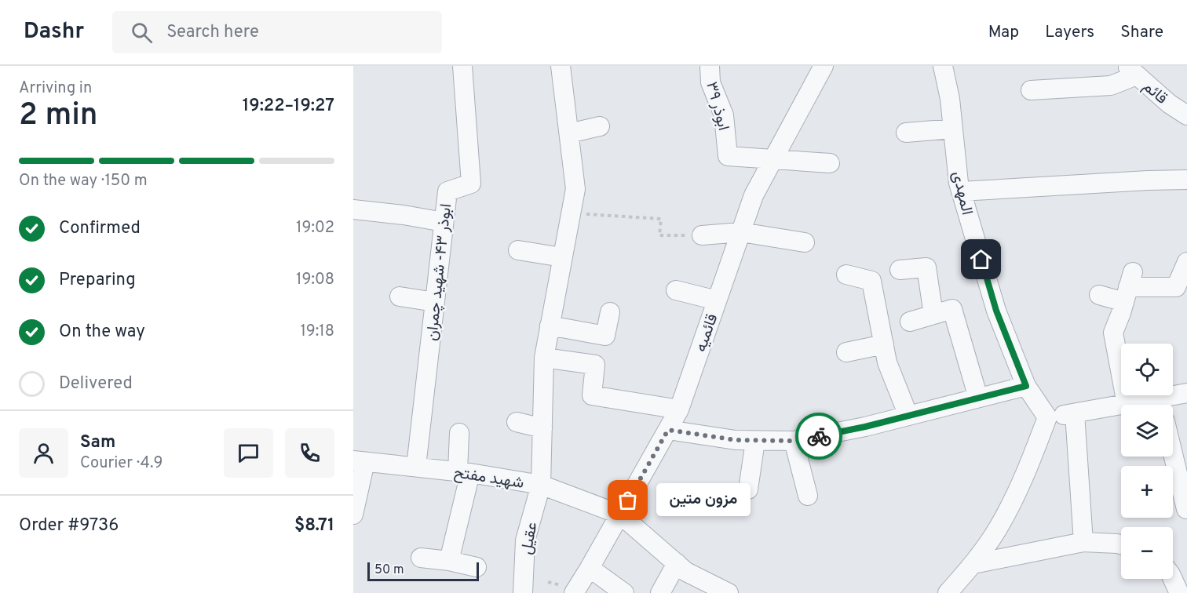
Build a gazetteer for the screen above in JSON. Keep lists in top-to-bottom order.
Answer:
{
  "streets": {
    "street": [
      "قائم",
      "ابوذر ۳۹",
      "المهدی",
      "ابوذر ۴۳- شهید چمران",
      "قائمیه",
      "شهید مفتح",
      "عقیل"
    ]
  },
  "crossings": [
    ["ابوذر ۳۹", "قائمیه"],
    ["ابوذر ۴۳- شهید چمران", "شهید مفتح"],
    ["قائمیه", "شهید مفتح"],
    ["شهید مفتح", "عقیل"]
  ],
  "places": ["مزون متین"],
  "scale_bar": "50 m",
  "page": {
    "header": "Dashr",
    "search": "Search here",
    "nav": ["Map", "Layers", "Share"],
    "heading": ["2 min", "Arriving in", "19:22–19:27"],
    "panel": [
      "Sam",
      "Courier · 4.9",
      "Order #9736",
      "$8.71"
    ],
    "bar": "On the way · 150 m",
    "list": [
      ["Confirmed", "19:02"],
      ["Preparing", "19:08"],
      ["On the way", "19:18"],
      "Delivered"
    ],
    "map_buttons": ["+", "−"],
    "bubble": "مزون متین",
    "scale": "50 m"
  }
}
